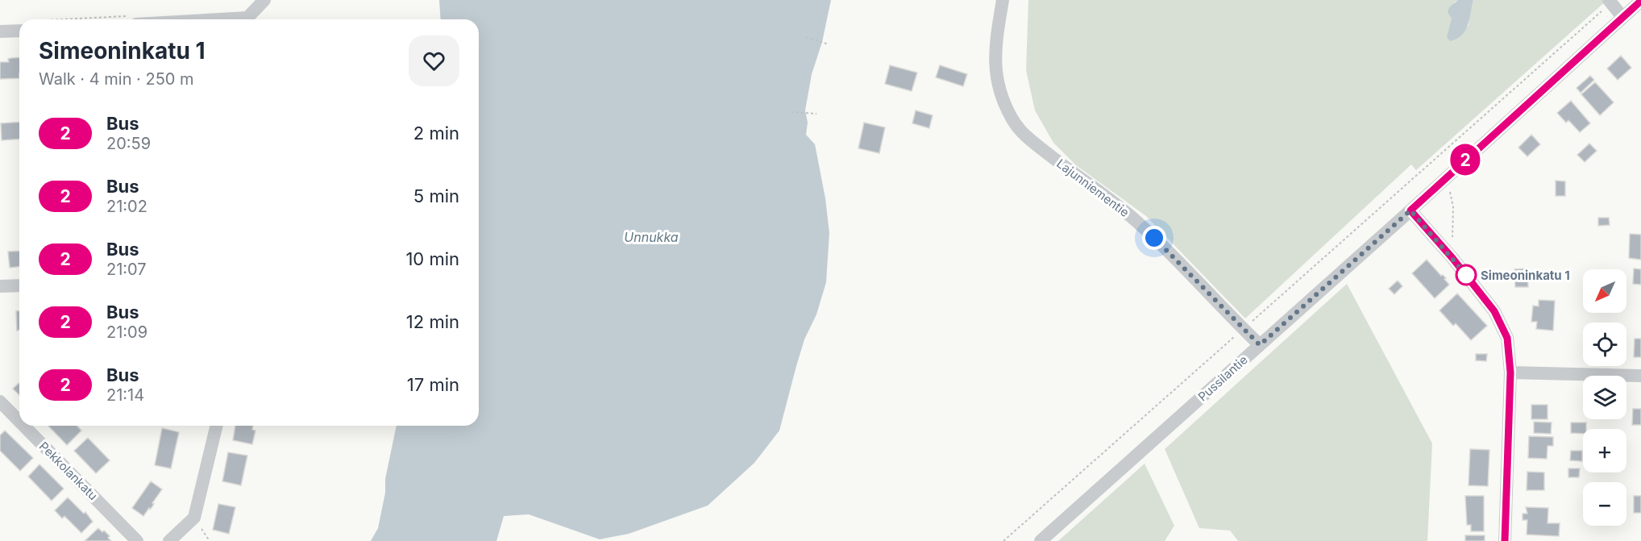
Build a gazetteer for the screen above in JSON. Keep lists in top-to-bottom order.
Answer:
{
  "streets": {
    "street": ["Lajunniementie", "Pussilantie", "Pekkolankatu"]
  },
  "crossings": [
    ["Lajunniementie", "Pussilantie"]
  ],
  "water": ["Unnukka"],
  "places": ["Simeoninkatu 1"],
  "lines": ["bus line 2"],
  "north": "bottom left",
  "page": {
    "on_map": "2",
    "heading": ["Simeoninkatu 1", "Walk · 4 min · 250 m"],
    "list": [
      {
        "mark": "2",
        "name": "Bus",
        "note": "20:59",
        "value": "2 min"
      },
      {
        "mark": "2",
        "name": "Bus",
        "note": "21:02",
        "value": "5 min"
      },
      {
        "mark": "2",
        "name": "Bus",
        "note": "21:07",
        "value": "10 min"
      },
      {
        "mark": "2",
        "name": "Bus",
        "note": "21:09",
        "value": "12 min"
      },
      {
        "mark": "2",
        "name": "Bus",
        "note": "21:14",
        "value": "17 min"
      }
    ],
    "map_buttons": ["+", "−"]
  }
}
